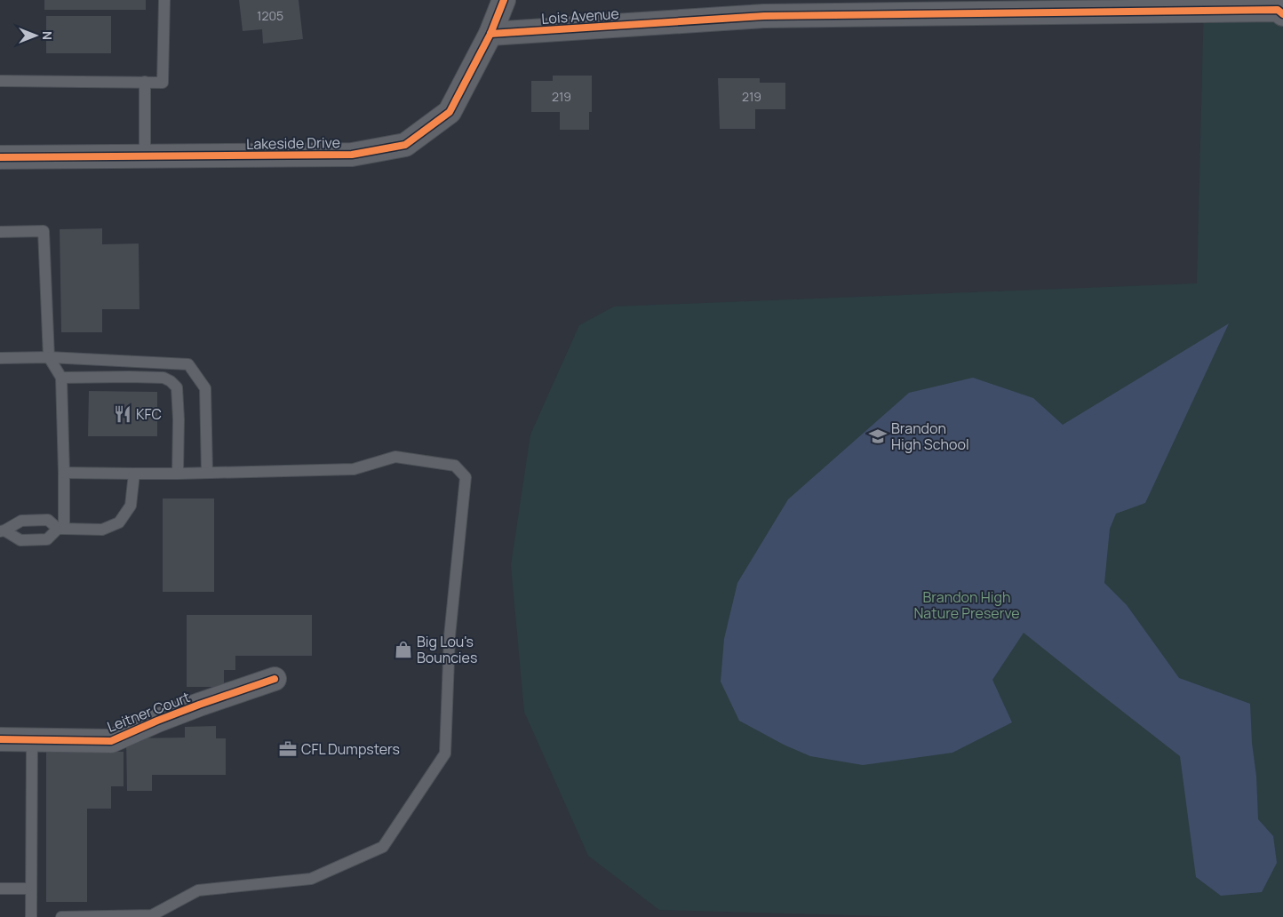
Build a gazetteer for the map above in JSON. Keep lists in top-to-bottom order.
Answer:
{
  "streets": {
    "street": ["Lois Avenue", "Lakeside Drive", "Leitner Court"]
  },
  "crossings": [
    ["Lois Avenue", "Lakeside Drive"]
  ],
  "parks": ["Brandon High Nature Preserve"],
  "places": {
    "restaurant": ["KFC"],
    "school or university": ["Brandon High School"],
    "shop": ["Big Lou's Bouncies"],
    "office": ["CFL Dumpsters"]
  },
  "house_numbers": ["1205", "219", "219"],
  "north": "right"
}
